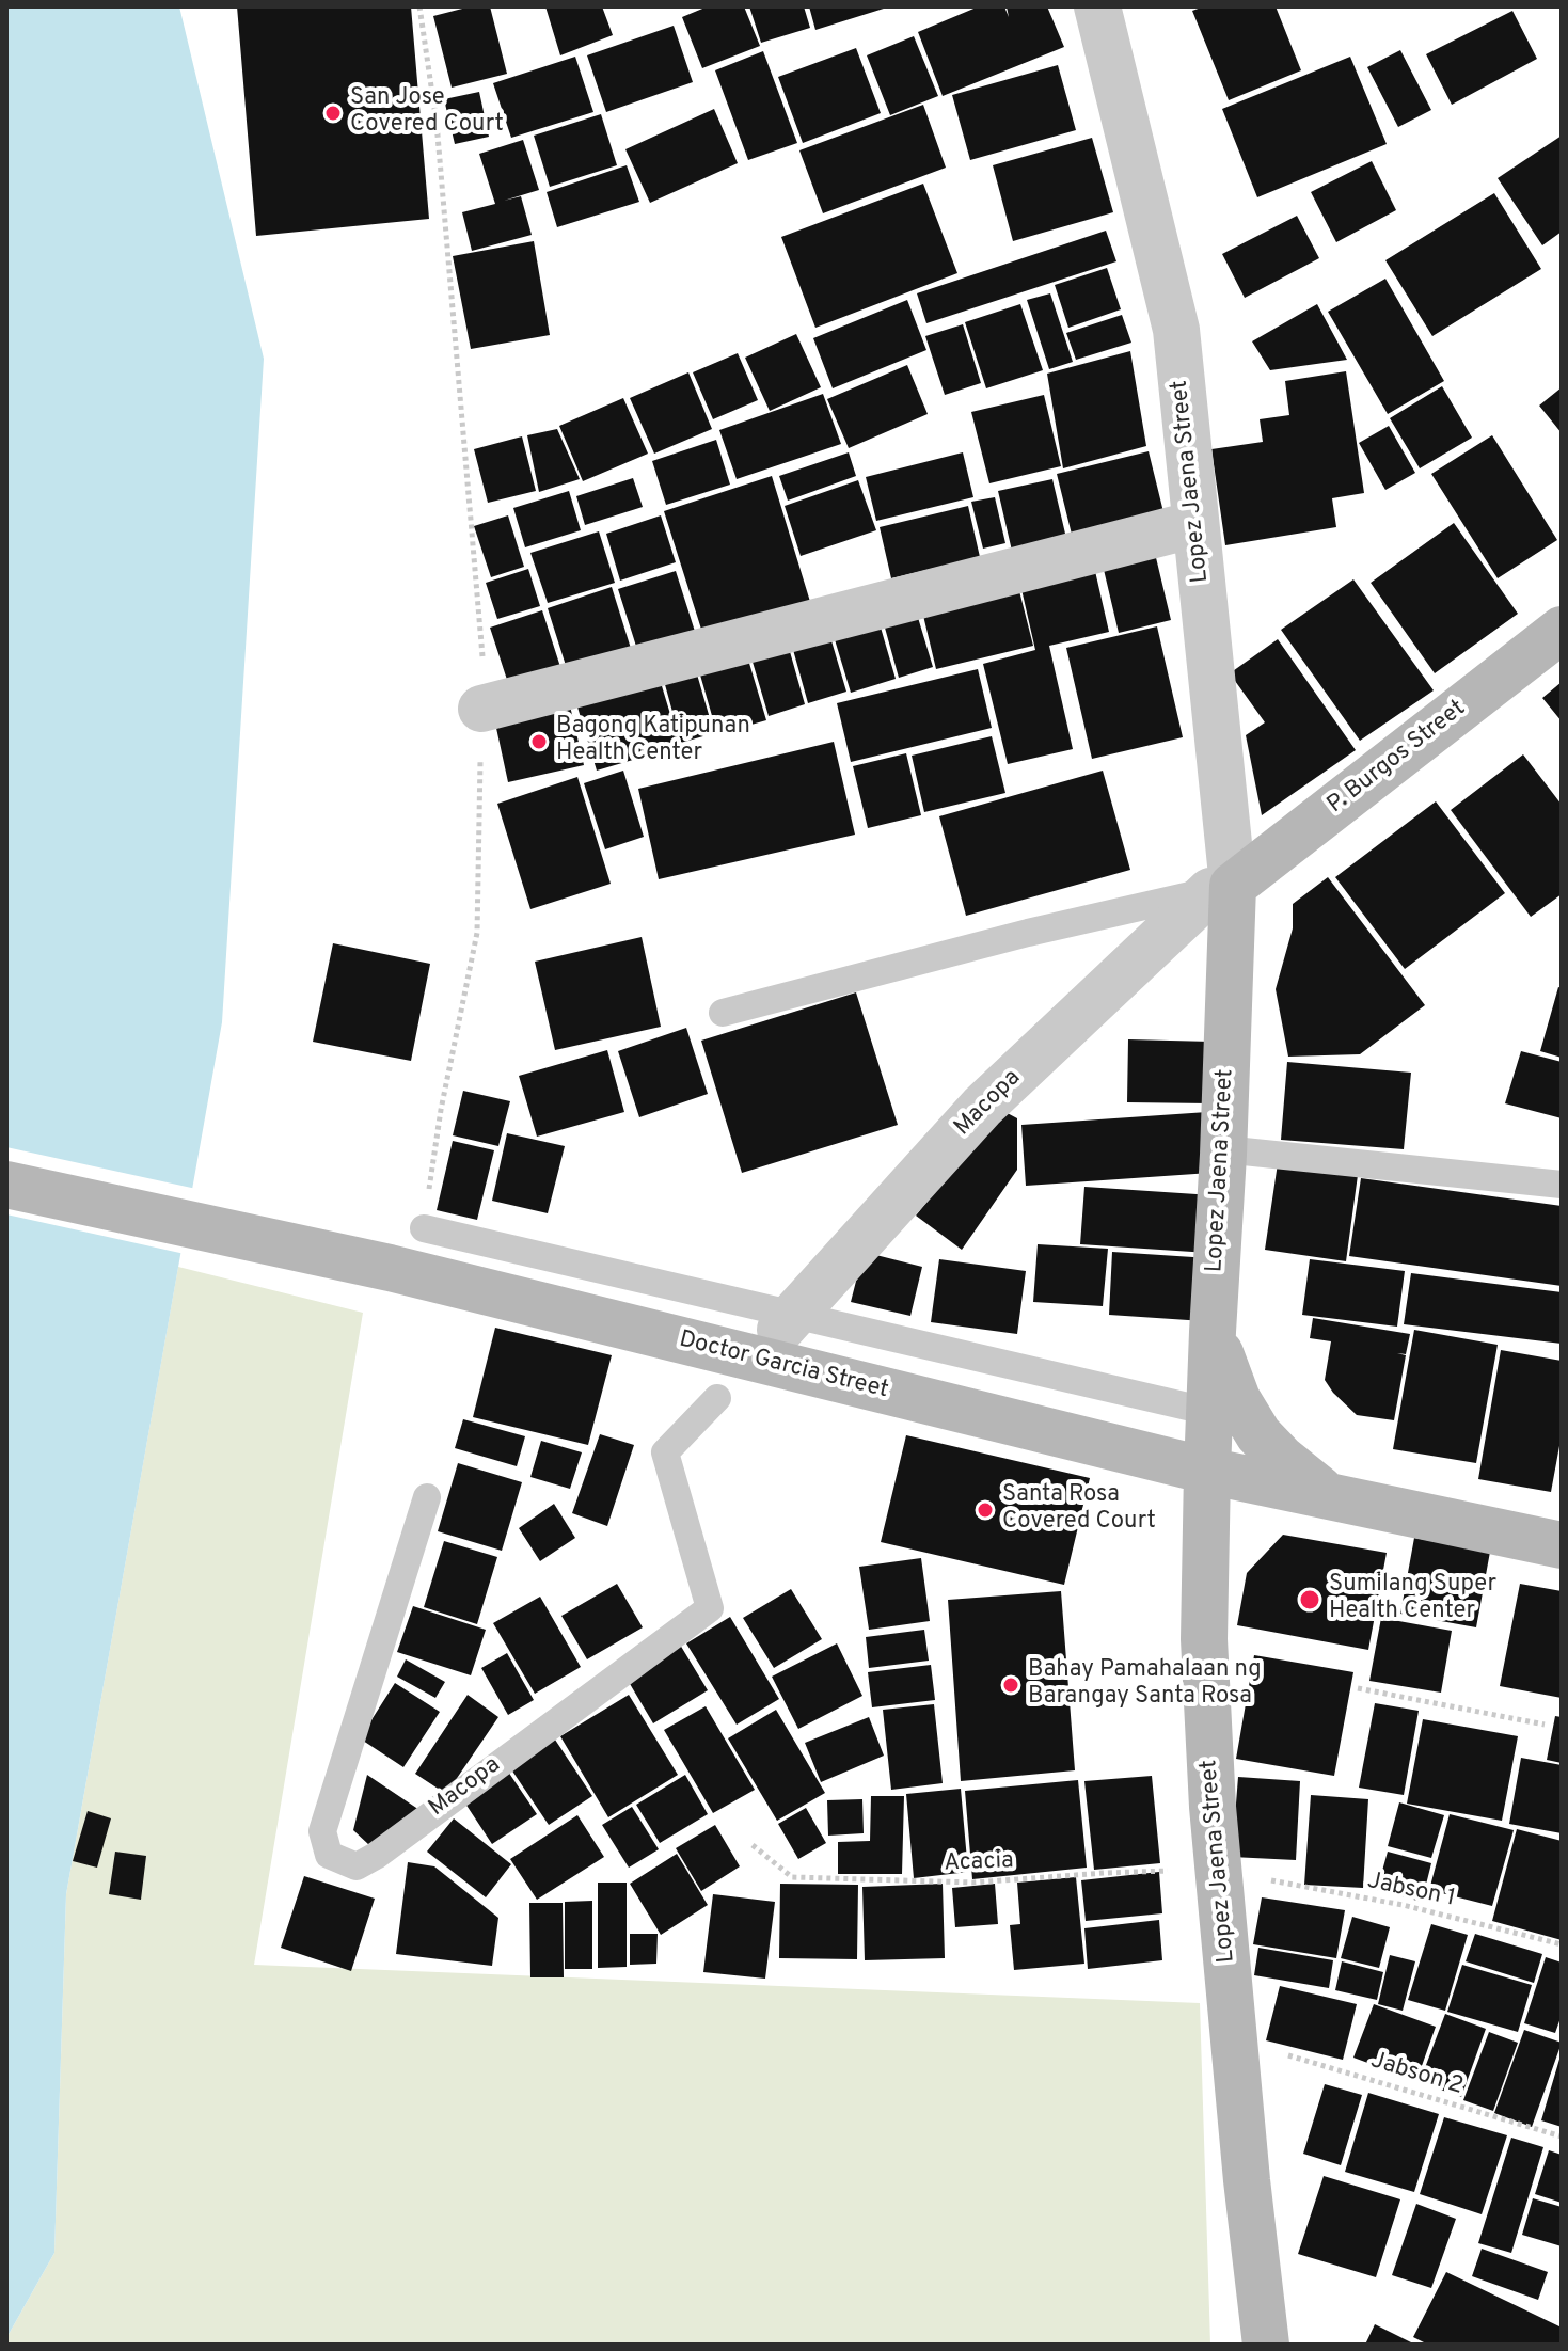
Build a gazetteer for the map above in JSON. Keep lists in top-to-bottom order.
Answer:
{
  "streets": {
    "street": [
      "Lopez Jaena Street",
      "P. Burgos Street",
      "Macopa",
      "Doctor Garcia Street"
    ],
    "path": ["Acacia", "Jabson 1", "Jabson 2"]
  },
  "crossings": [
    ["Lopez Jaena Street", "P. Burgos Street"],
    ["Lopez Jaena Street", "Macopa"],
    ["Lopez Jaena Street", "Doctor Garcia Street"],
    ["Lopez Jaena Street", "Acacia"],
    ["P. Burgos Street", "Macopa"]
  ],
  "places": [
    "San Jose Covered Court",
    "Bagong Katipunan Health Center",
    "Santa Rosa Covered Court",
    "Sumilang Super Health Center",
    "Bahay Pamahalaan ng Barangay Santa Rosa"
  ]
}
